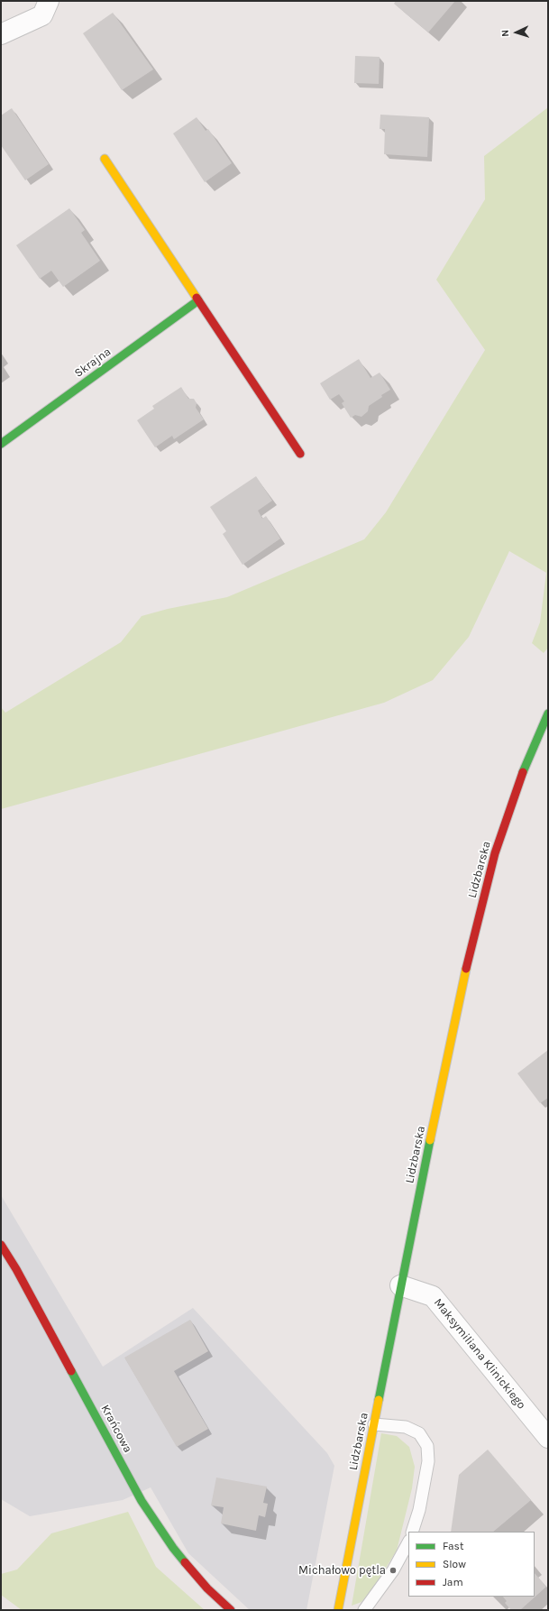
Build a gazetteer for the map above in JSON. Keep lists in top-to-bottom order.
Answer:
{
  "streets": {
    "street": [
      "Skrajna",
      "Lidzbarska",
      "Maksymiliana Klinickiego",
      "Krańcowa"
    ]
  },
  "crossings": [
    ["Lidzbarska", "Maksymiliana Klinickiego"]
  ],
  "places": ["Michałowo pętla"],
  "legend": ["Fast", "Slow", "Jam"],
  "north": "left"
}
